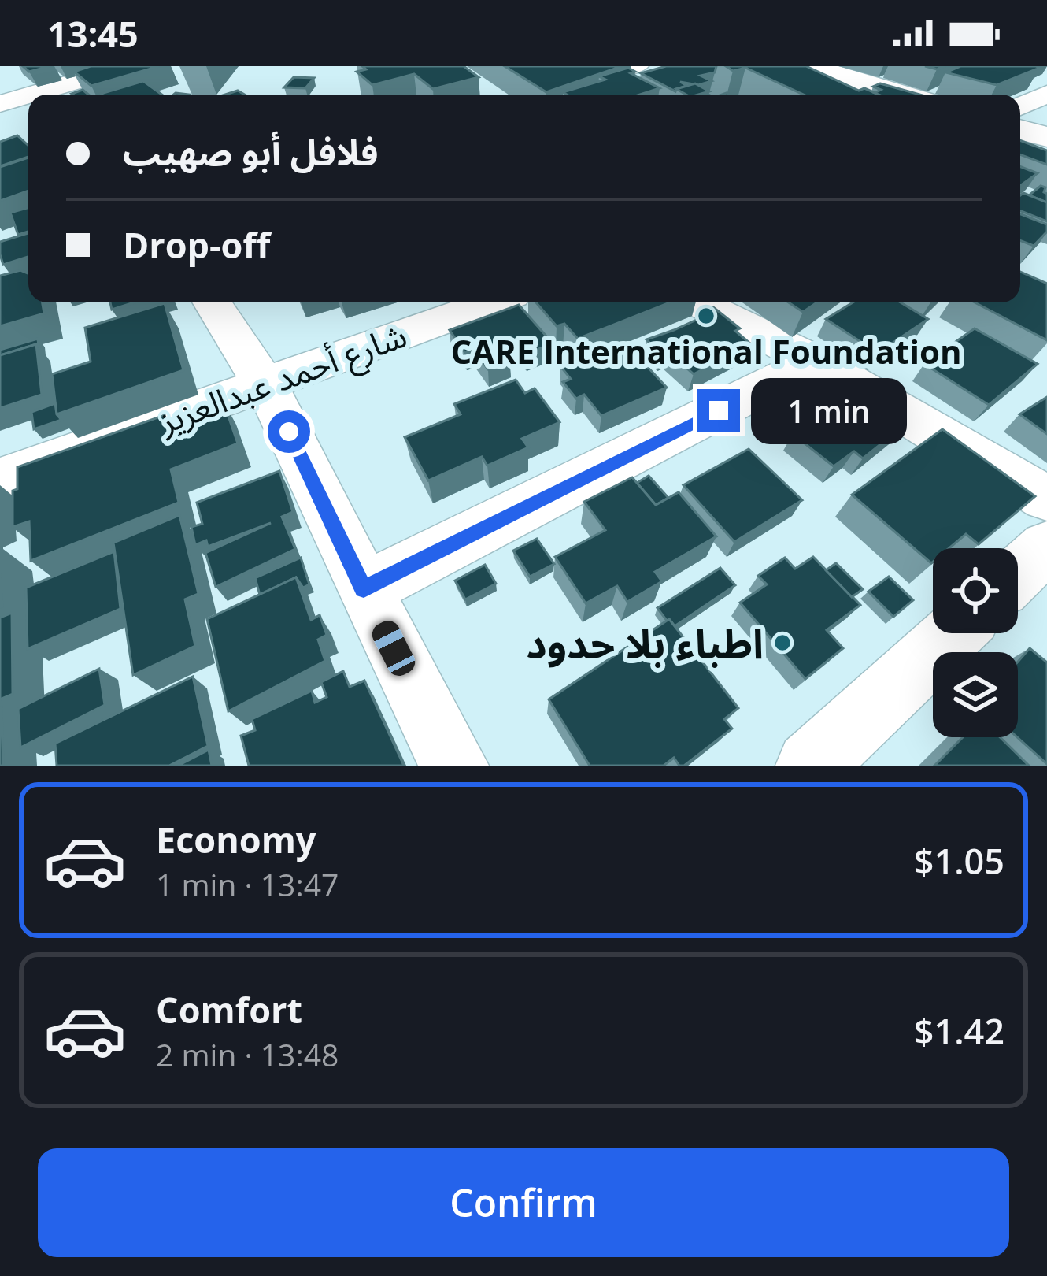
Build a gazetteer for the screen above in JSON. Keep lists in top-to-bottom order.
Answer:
{
  "streets": {
    "street": ["شارع أحمد عبدالعزيز"]
  },
  "places": ["CARE International Foundation", "اطباء بلا حدود"],
  "page": {
    "status": "13:45",
    "banner": ["فلافل أبو صهيب", "Drop-off"],
    "bubble": "1 min",
    "list": [
      {
        "name": "Economy",
        "note": "1 min · 13:47",
        "value": "$1.05"
      },
      {
        "name": "Comfort",
        "note": "2 min · 13:48",
        "value": "$1.42"
      }
    ],
    "buttons": "Confirm"
  }
}
